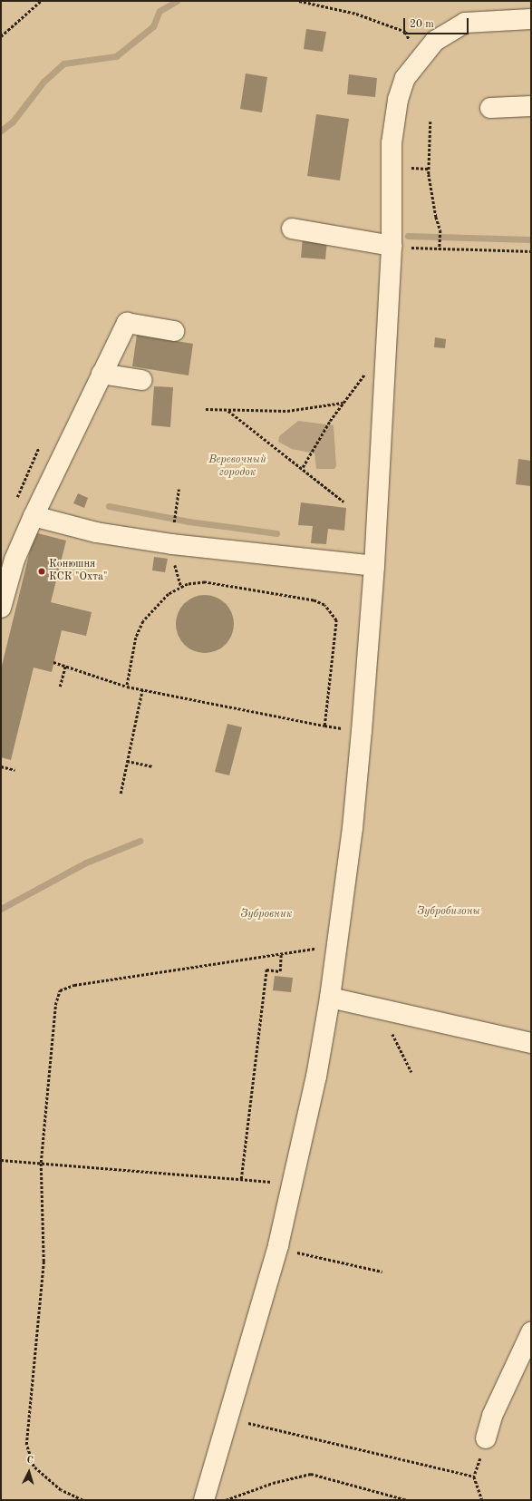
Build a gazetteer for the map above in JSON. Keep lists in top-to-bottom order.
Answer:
{
  "parks": ["Веревочный городок", "Зубробизоны", "Зубровник"],
  "places": ["Конюшня КСК \"Охта\""],
  "scale_bar": "20 m",
  "north": "top"
}
